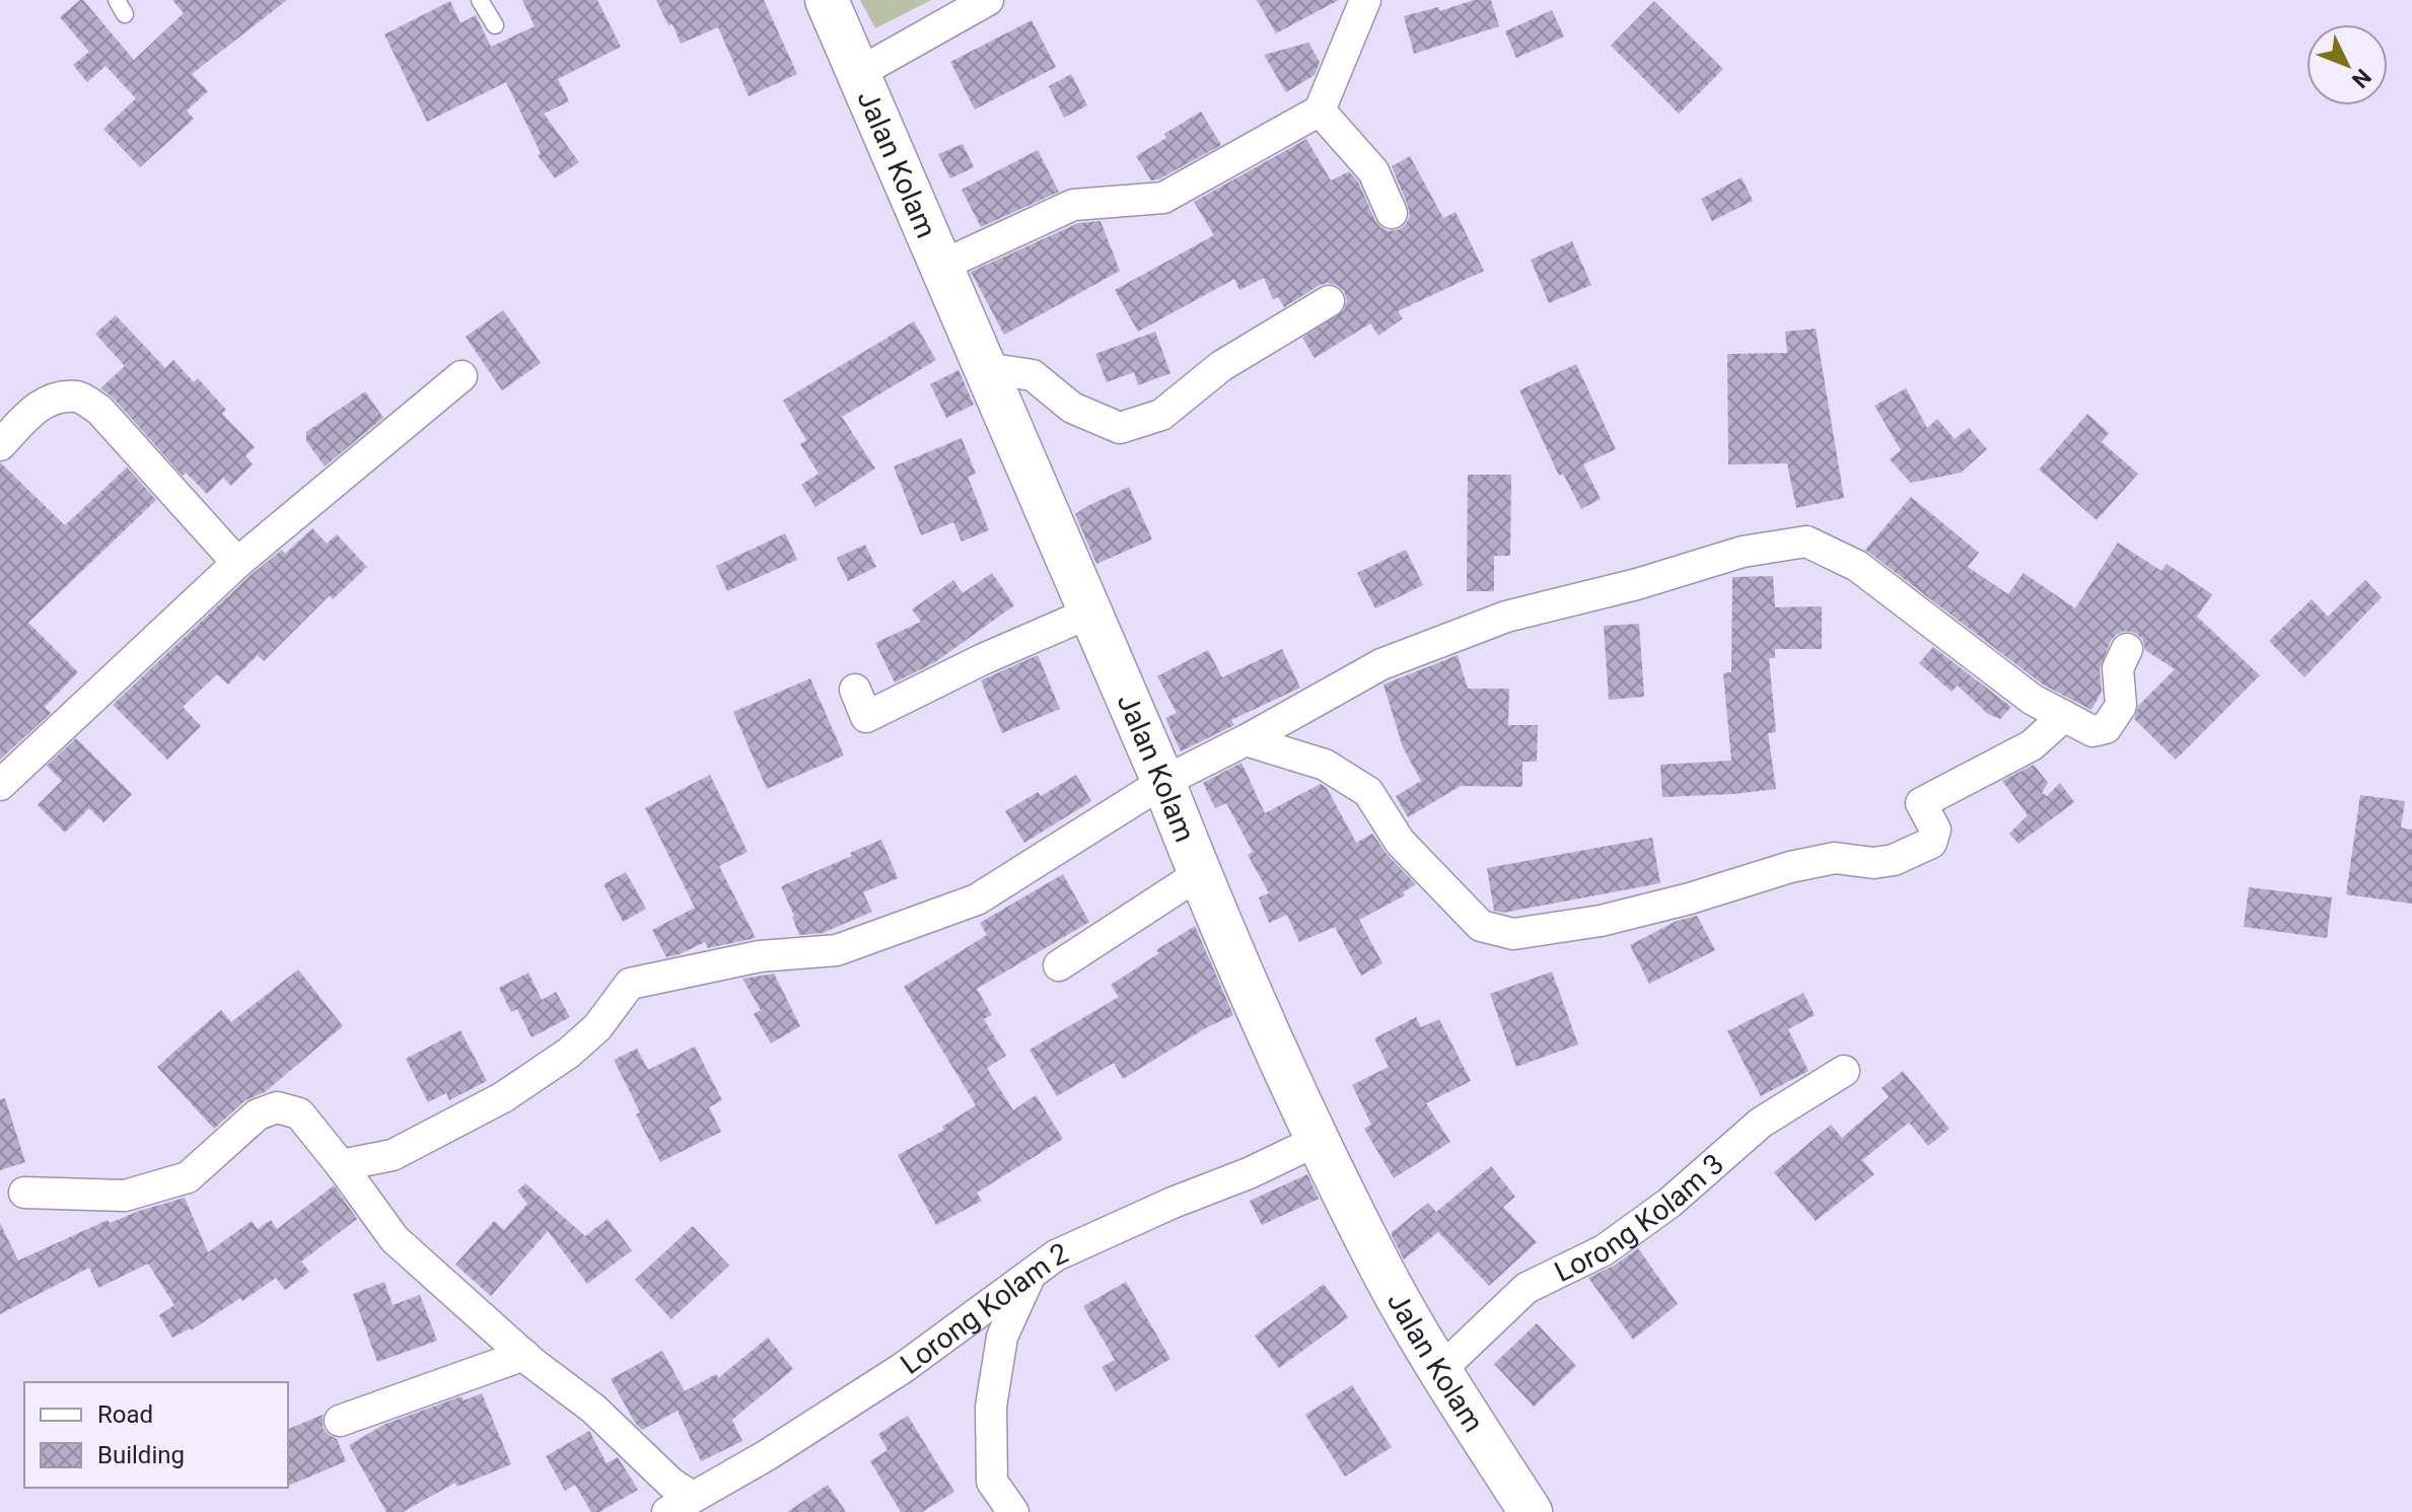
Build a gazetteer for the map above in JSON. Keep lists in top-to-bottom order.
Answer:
{
  "streets": {
    "street": ["Jalan Kolam", "Lorong Kolam 3", "Lorong Kolam 2"]
  },
  "crossings": [
    ["Jalan Kolam", "Lorong Kolam 3"],
    ["Jalan Kolam", "Lorong Kolam 2"]
  ],
  "legend": ["Road", "Building"],
  "north": "bottom right"
}
